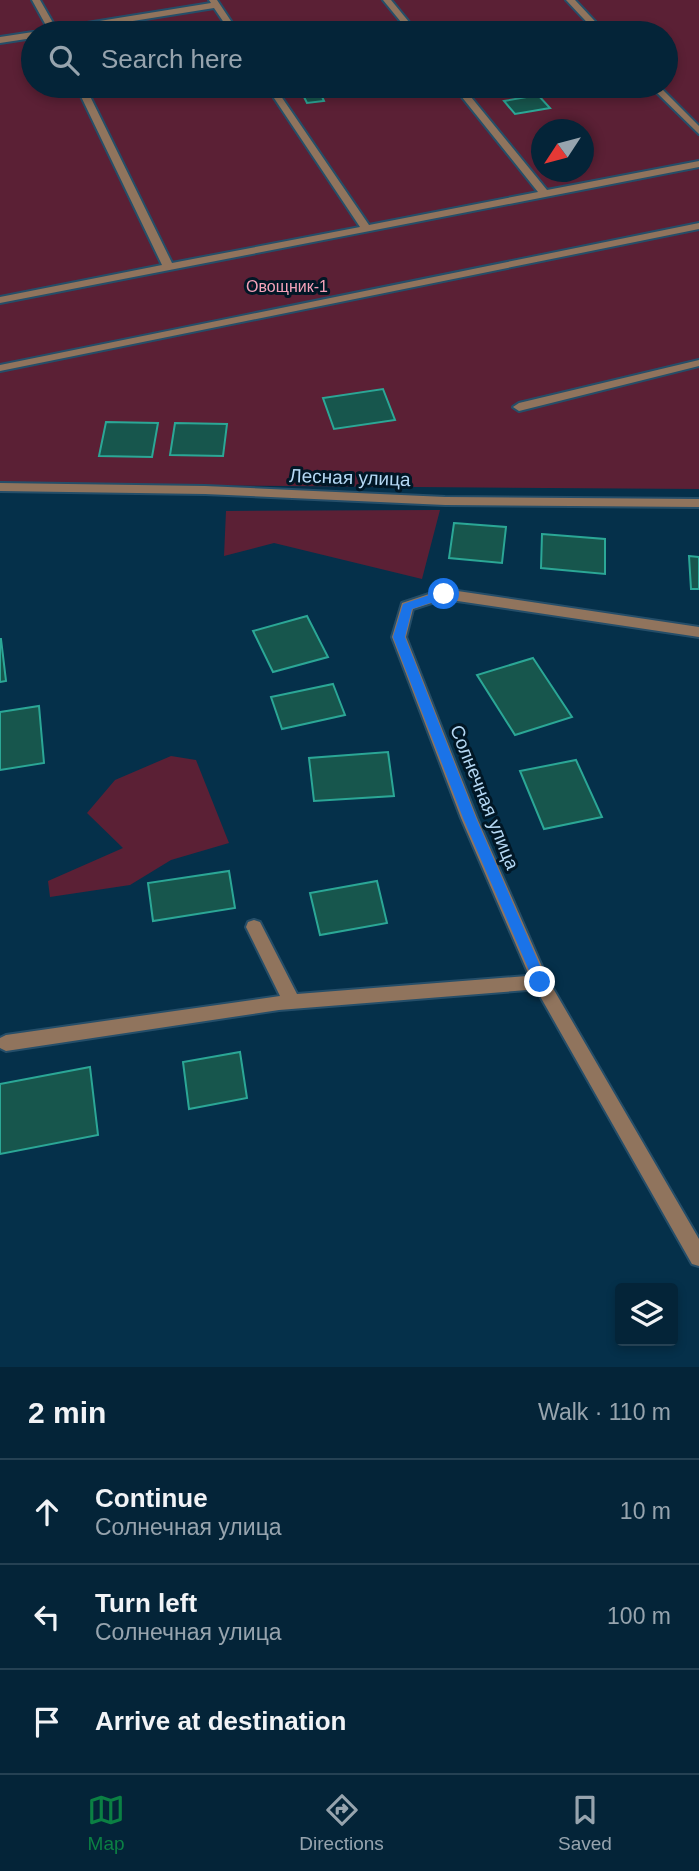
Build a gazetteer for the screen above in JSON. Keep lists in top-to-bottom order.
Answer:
{
  "streets": {
    "street": ["Лесная улица", "Солнечная улица"]
  },
  "parks": ["Овощник-1"],
  "north": "bottom left",
  "page": {
    "search": "Search here",
    "heading": ["2 min", "Walk · 110 m"],
    "list": [
      ["Continue", "Солнечная улица", "10 m"],
      ["Turn left", "Солнечная улица", "100 m"],
      "Arrive at destination"
    ],
    "nav": ["Map", "Directions", "Saved"]
  }
}
